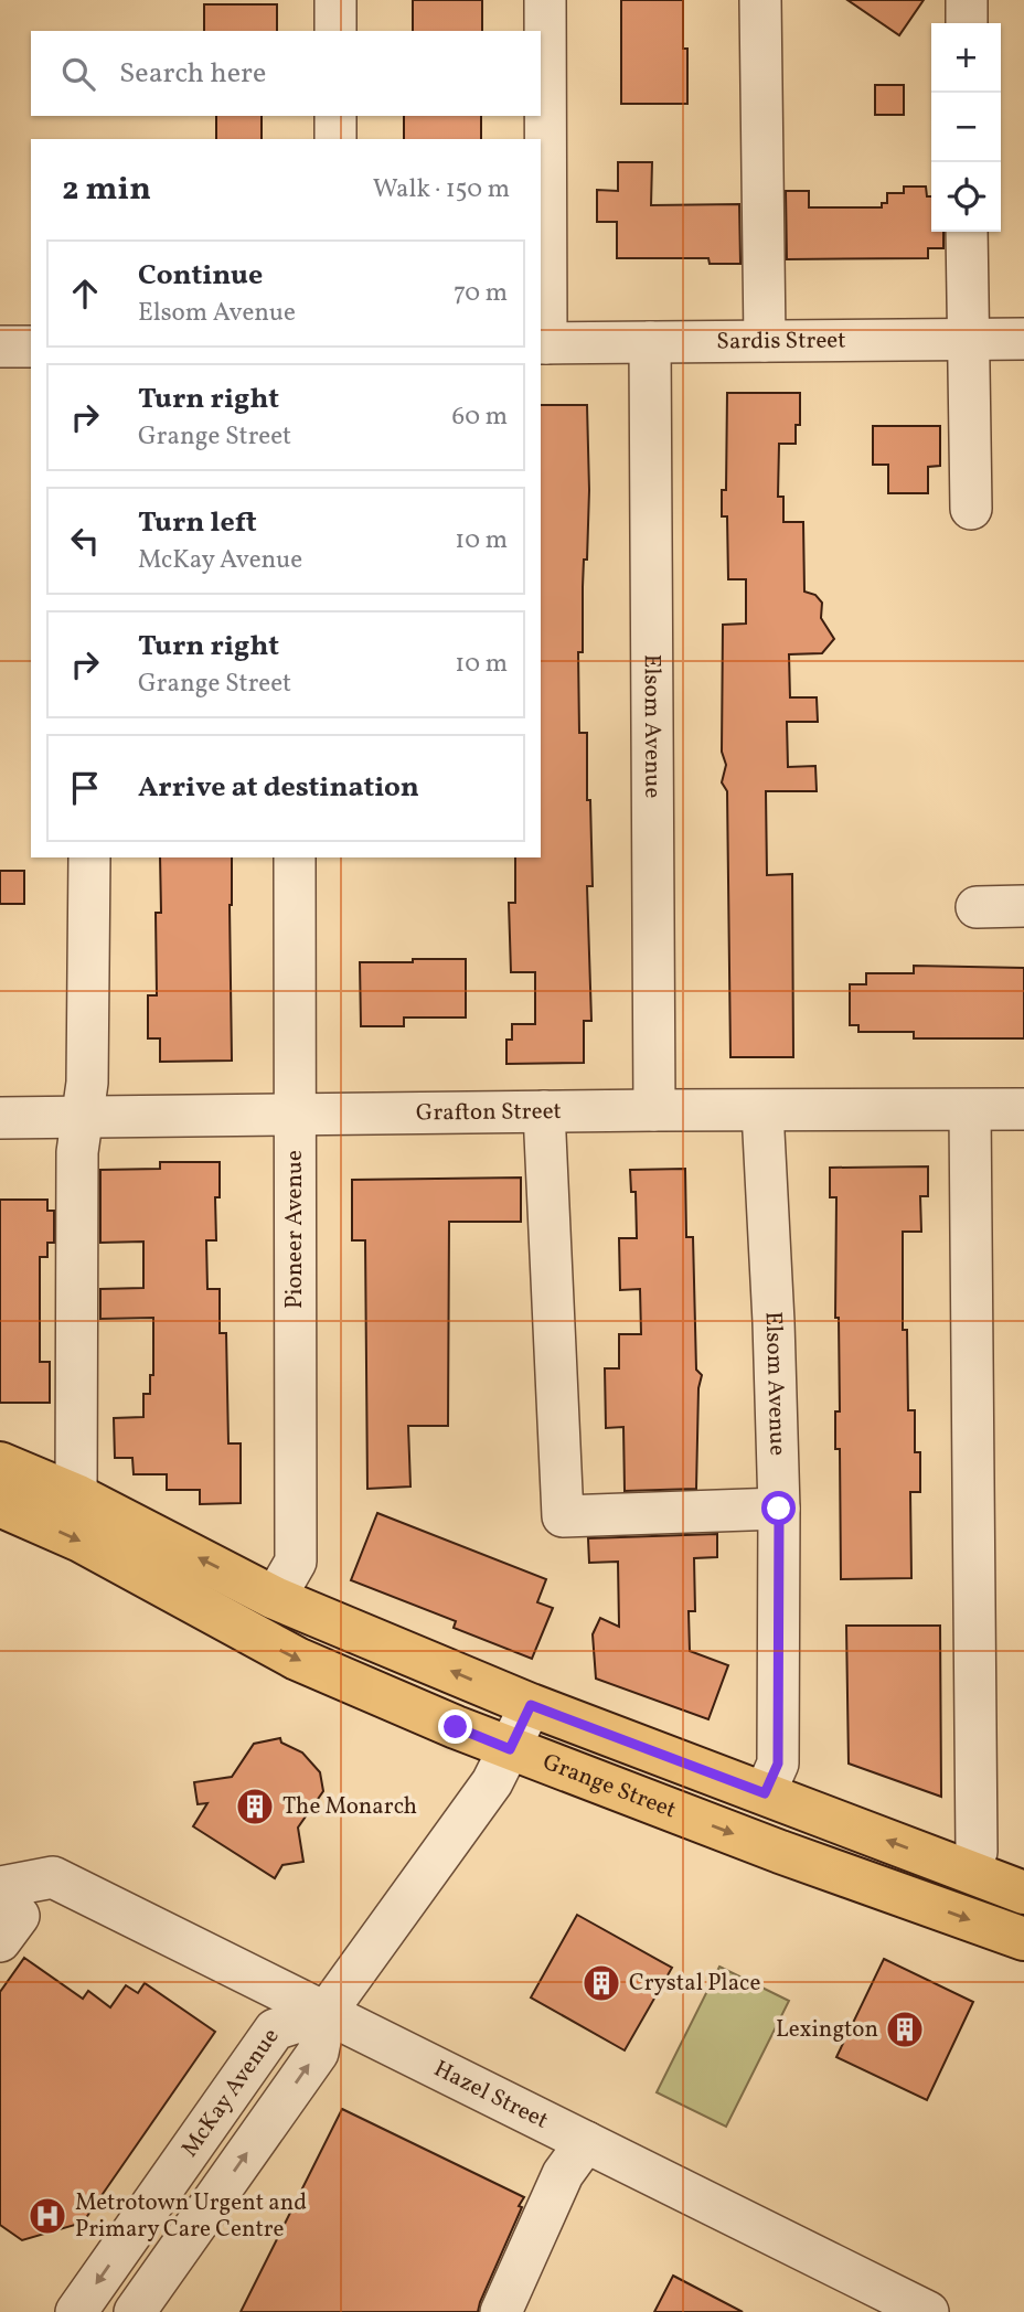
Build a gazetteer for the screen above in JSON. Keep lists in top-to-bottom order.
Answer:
{
  "streets": {
    "main road": ["Grange Street"],
    "street": [
      "Sardis Street",
      "Elsom Avenue",
      "Grafton Street",
      "Pioneer Avenue",
      "McKay Avenue",
      "Hazel Street"
    ]
  },
  "crossings": [
    ["Sardis Street", "Elsom Avenue"],
    ["Elsom Avenue", "Grafton Street"],
    ["Elsom Avenue", "Grange Street"],
    ["Grafton Street", "Pioneer Avenue"],
    ["Pioneer Avenue", "Grange Street"],
    ["Grange Street", "McKay Avenue"],
    ["McKay Avenue", "Hazel Street"]
  ],
  "places": {
    "building": ["The Monarch", "Crystal Place", "Lexington"],
    "hospital": ["Metrotown Urgent and Primary Care Centre"]
  },
  "page": {
    "map_buttons": ["+", "−"],
    "search": "Search here",
    "heading": ["2 min", "Walk · 150 m"],
    "list": [
      ["Continue", "Elsom Avenue", "70 m"],
      ["Turn right", "Grange Street", "60 m"],
      ["Turn left", "McKay Avenue", "10 m"],
      ["Turn right", "Grange Street", "10 m"],
      "Arrive at destination"
    ]
  }
}
